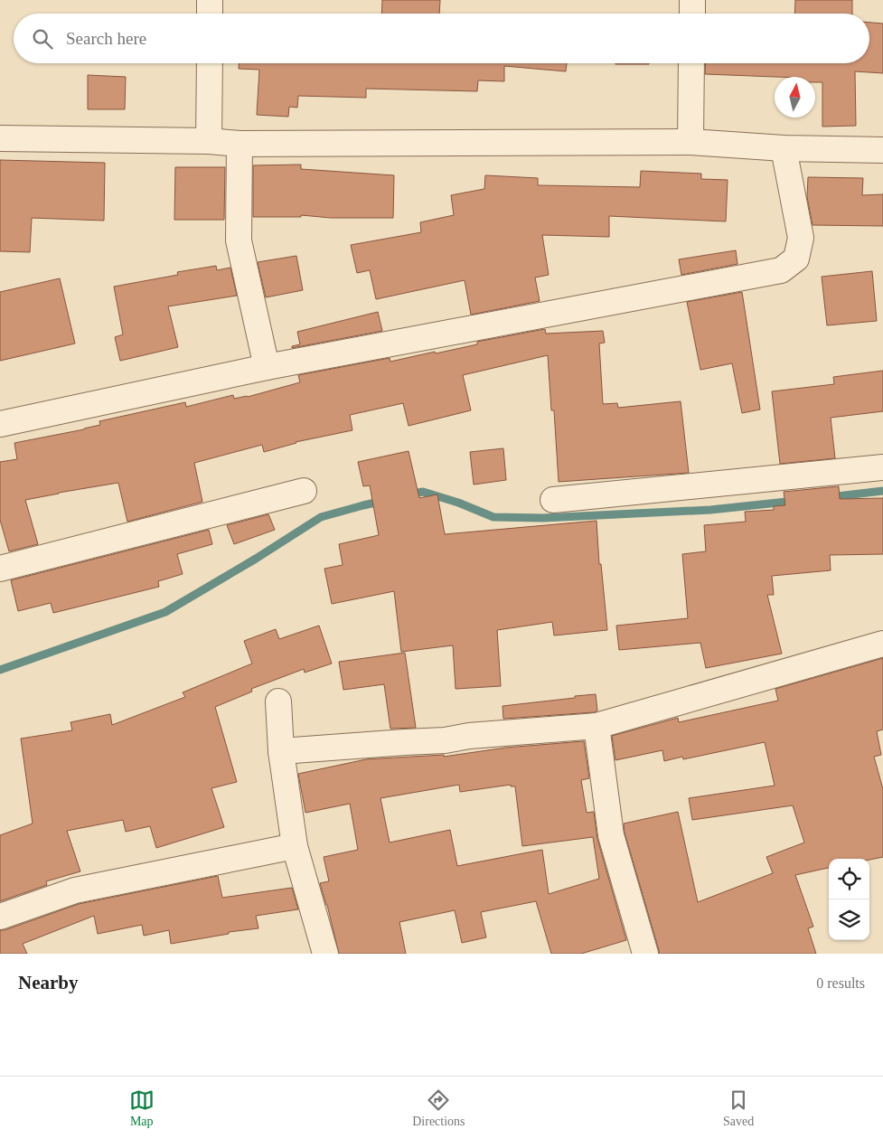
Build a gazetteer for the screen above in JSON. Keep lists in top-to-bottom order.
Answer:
{
  "north": "top",
  "page": {
    "search": "Search here",
    "heading": ["Nearby", "0 results"],
    "nav": ["Map", "Directions", "Saved"]
  }
}
